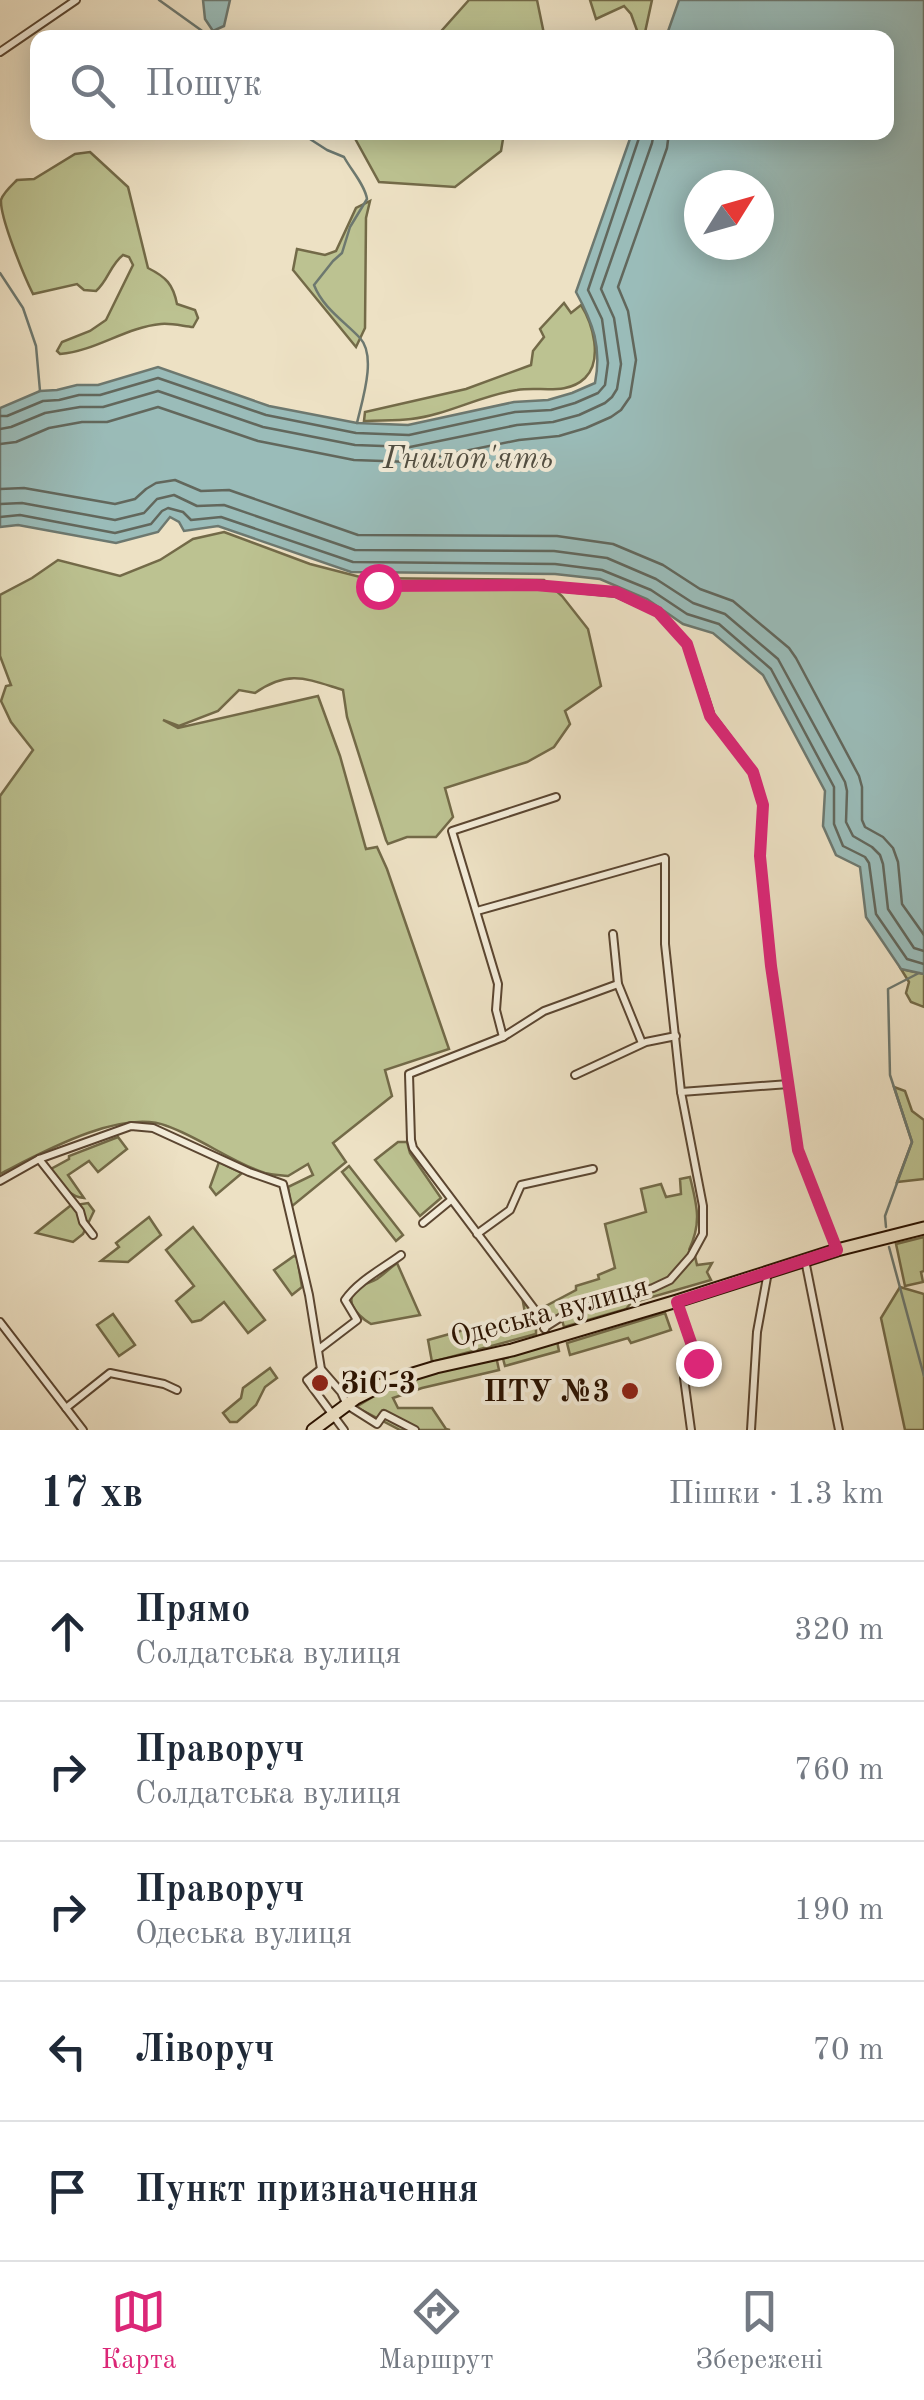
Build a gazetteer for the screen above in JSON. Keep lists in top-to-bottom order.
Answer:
{
  "streets": {
    "main road": ["Одеська вулиця"]
  },
  "water": ["Гнилоп'ять"],
  "places": ["ЗіС-3", "ПТУ №3"],
  "north": "top right",
  "page": {
    "search": "Пошук",
    "heading": ["17 хв", "Пішки · 1.3 km"],
    "list": [
      ["Прямо", "Солдатська вулиця", "320 m"],
      ["Праворуч", "Солдатська вулиця", "760 m"],
      ["Праворуч", "Одеська вулиця", "190 m"],
      ["Ліворуч", "70 m"],
      "Пункт призначення"
    ],
    "nav": ["Карта", "Маршрут", "Збережені"]
  }
}
